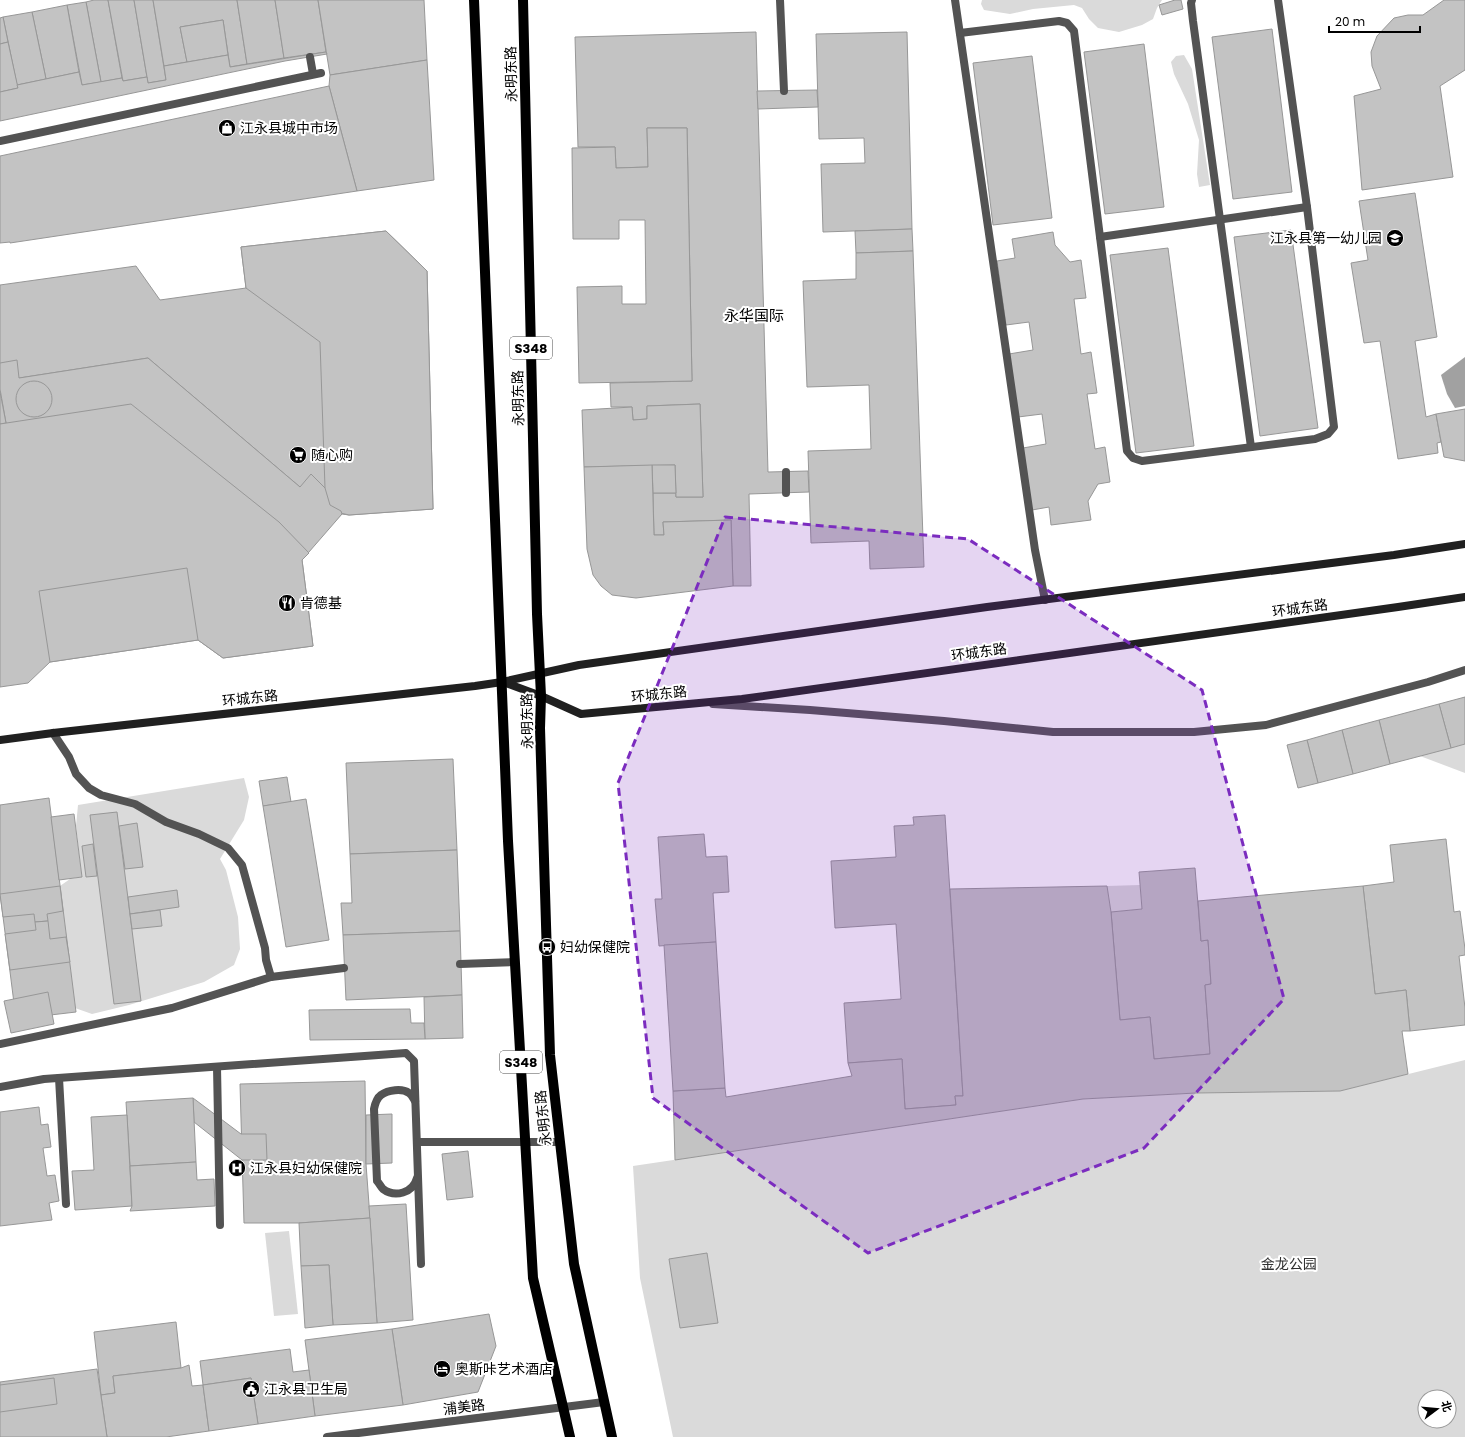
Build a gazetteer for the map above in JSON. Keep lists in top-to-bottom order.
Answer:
{
  "streets": {
    "main road": ["永明东路", "S348", "环城东路"],
    "street": ["浦美路"]
  },
  "crossings": [
    ["永明东路", "环城东路"],
    ["永明东路", "浦美路"]
  ],
  "districts": ["永华国际"],
  "parks": ["金龙公园"],
  "places": {
    "shop": ["江永县城中市场"],
    "school or university": ["江永县第一幼儿园"],
    "supermarket": ["随心购"],
    "restaurant": ["肯德基"],
    "bus stop": ["妇幼保健院"],
    "hospital": ["江永县妇幼保健院"],
    "hotel": ["奥斯咔艺术酒店"],
    "public building": ["江永县卫生局"]
  },
  "scale_bar": "20 m",
  "north": "right"
}
